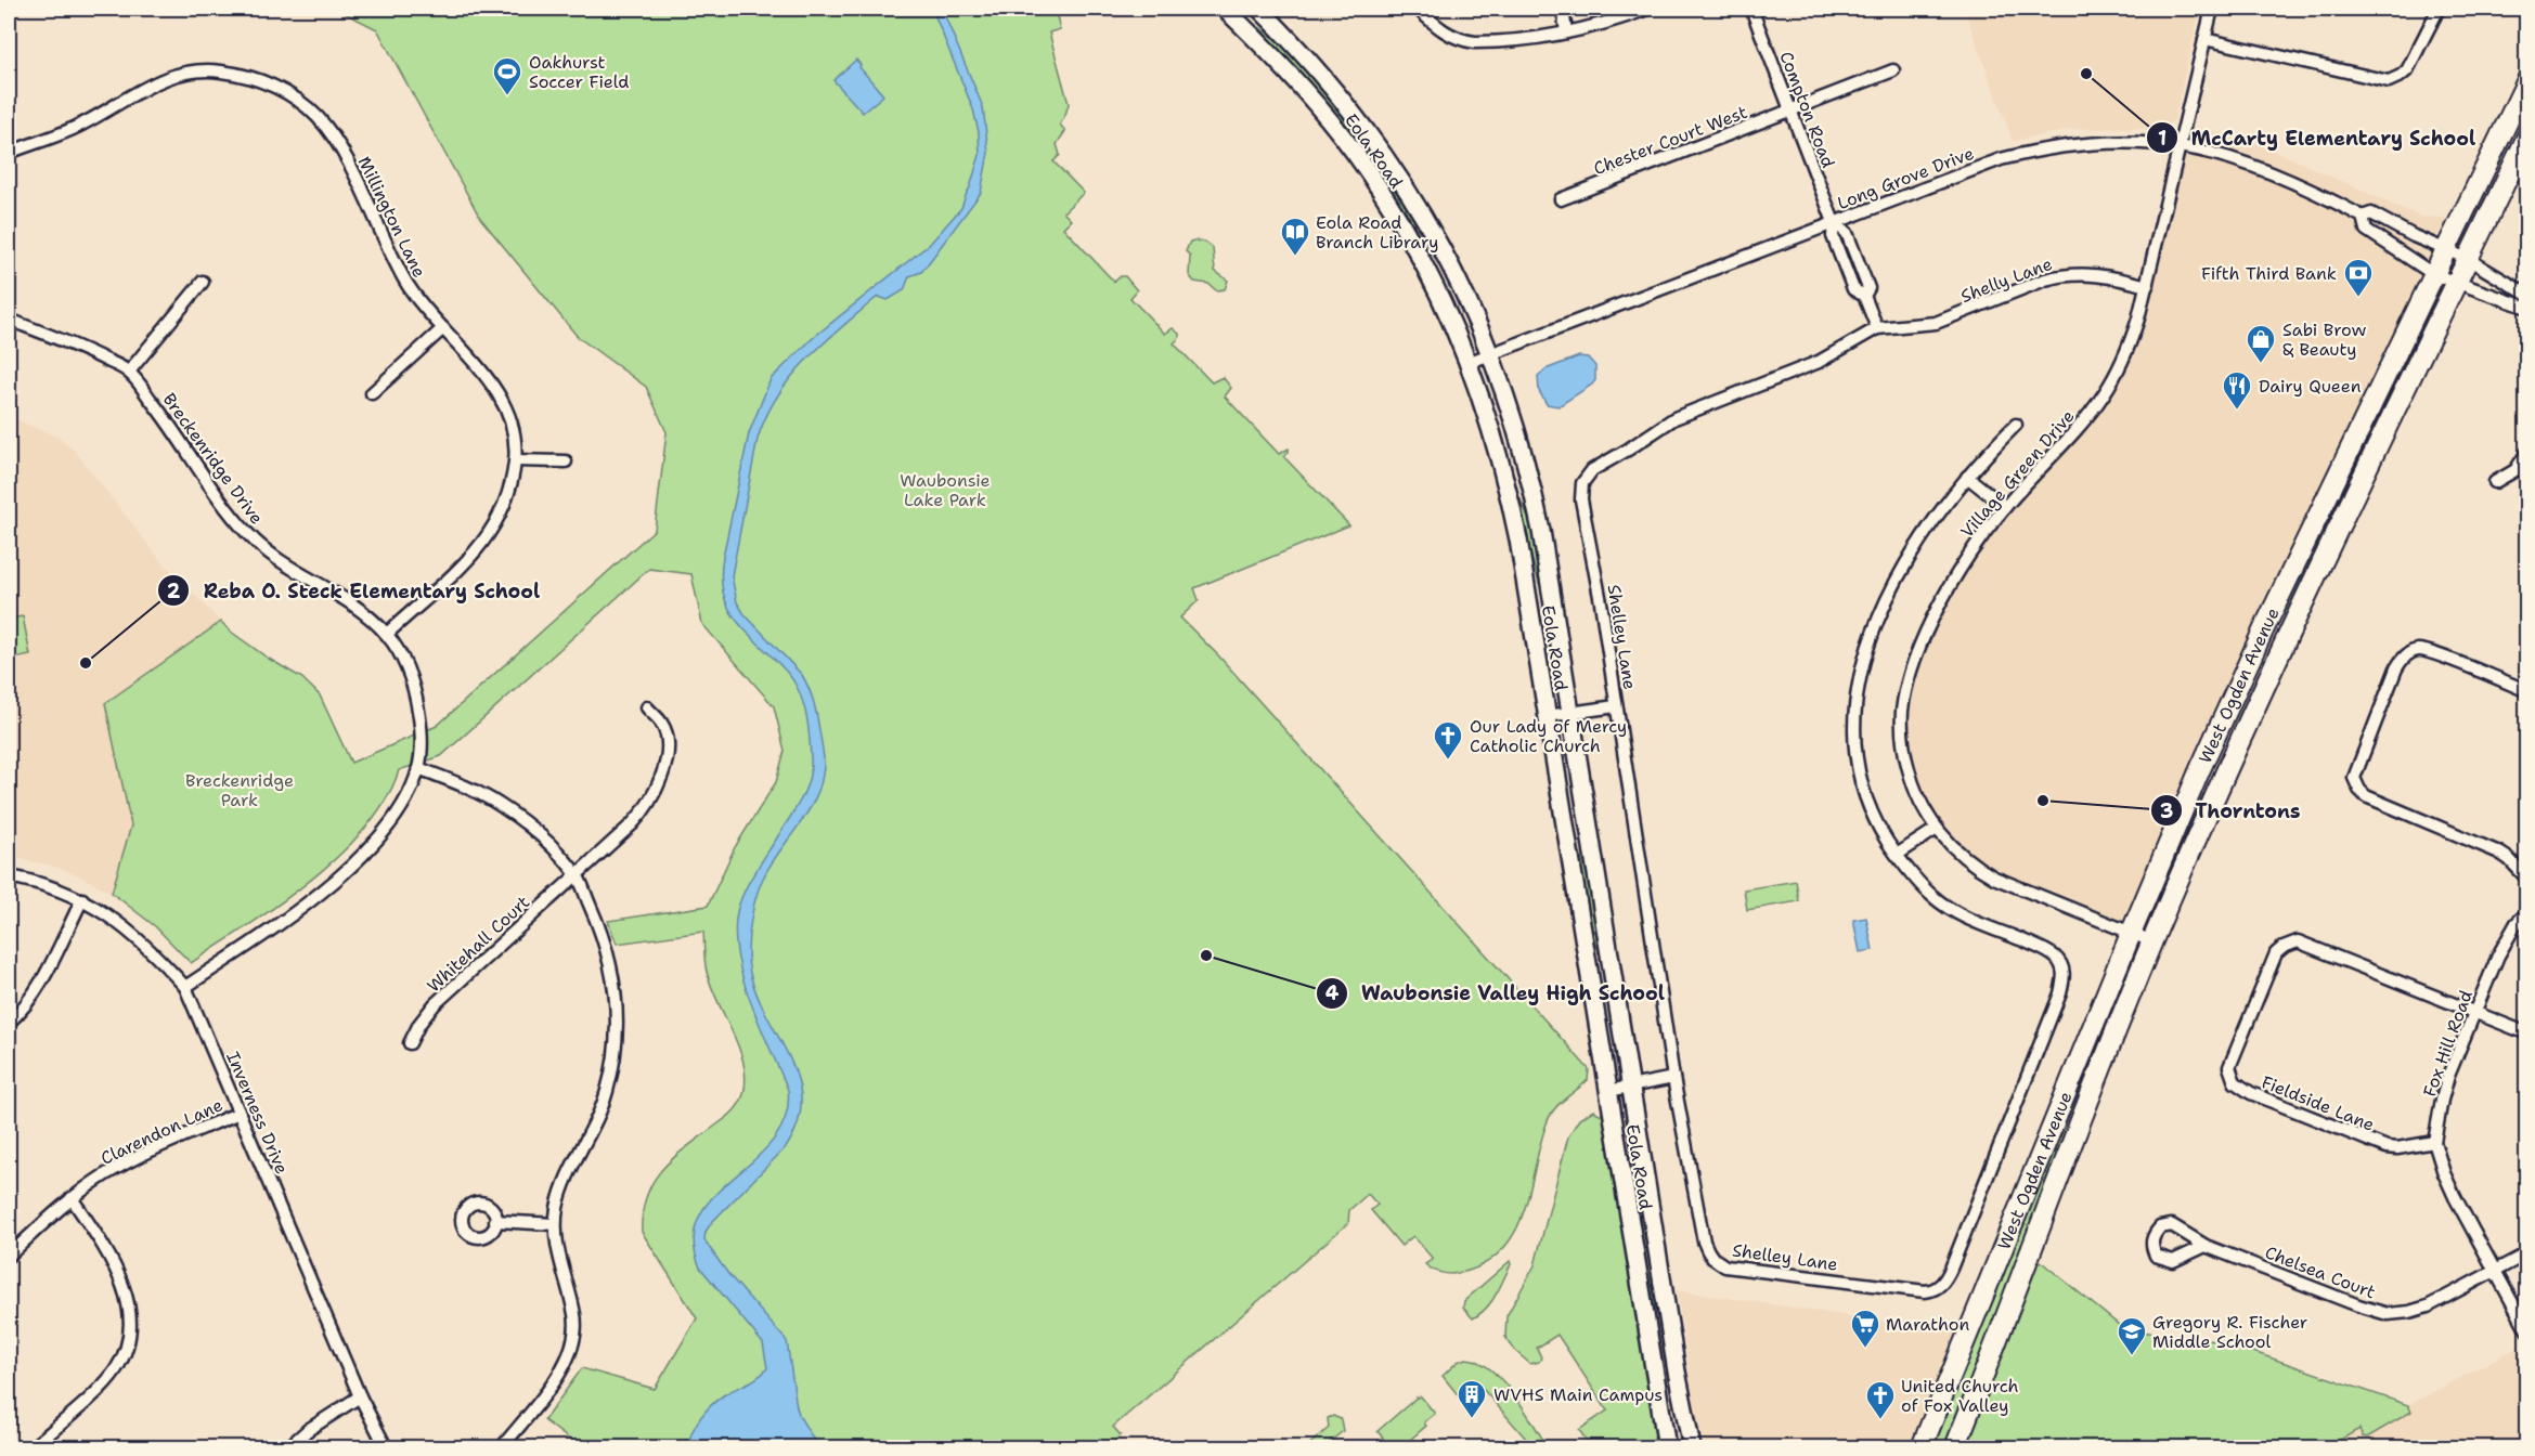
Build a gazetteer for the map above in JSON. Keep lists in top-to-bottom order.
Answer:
{
  "streets": {
    "main road": ["Eola Road", "West Ogden Avenue"],
    "street": [
      "Compton Road",
      "Chester Court West",
      "Long Grove Drive",
      "Millington Lane",
      "Shelly Lane",
      "Breckenridge Drive",
      "Village Green Drive",
      "Shelley Lane",
      "Whitehall Court",
      "Fox Hill Road",
      "Fieldside Lane",
      "Inverness Drive",
      "Clarendon Lane",
      "Chelsea Court"
    ]
  },
  "crossings": [
    ["Compton Road", "Chester Court West"],
    ["Compton Road", "Long Grove Drive"],
    ["Compton Road", "Shelly Lane"],
    ["Compton Road", "Shelley Lane"],
    ["Eola Road", "Long Grove Drive"],
    ["Long Grove Drive", "Village Green Drive"],
    ["Long Grove Drive", "West Ogden Avenue"],
    ["Millington Lane", "Breckenridge Drive"],
    ["Shelly Lane", "Village Green Drive"],
    ["Shelly Lane", "Shelley Lane"],
    ["Breckenridge Drive", "Inverness Drive"],
    ["Village Green Drive", "West Ogden Avenue"],
    ["Fox Hill Road", "Fieldside Lane"],
    ["Fox Hill Road", "Chelsea Court"],
    ["Inverness Drive", "Clarendon Lane"]
  ],
  "parks": ["Waubonsie Lake Park", "Breckenridge Park"],
  "places": {
    "other": [
      "McCarty Elementary School",
      "Reba O. Steck Elementary School",
      "Thorntons",
      "Waubonsie Valley High School"
    ],
    "sports": ["Oakhurst Soccer Field"],
    "library": ["Eola Road Branch Library"],
    "bank": ["Fifth Third Bank"],
    "shop": ["Sabi Brow & Beauty"],
    "restaurant": ["Dairy Queen"],
    "church": ["Our Lady of Mercy Catholic Church", "United Church of Fox Valley"],
    "supermarket": ["Marathon"],
    "school or university": ["Gregory R. Fischer Middle School"],
    "building": ["WVHS Main Campus"]
  }
}
